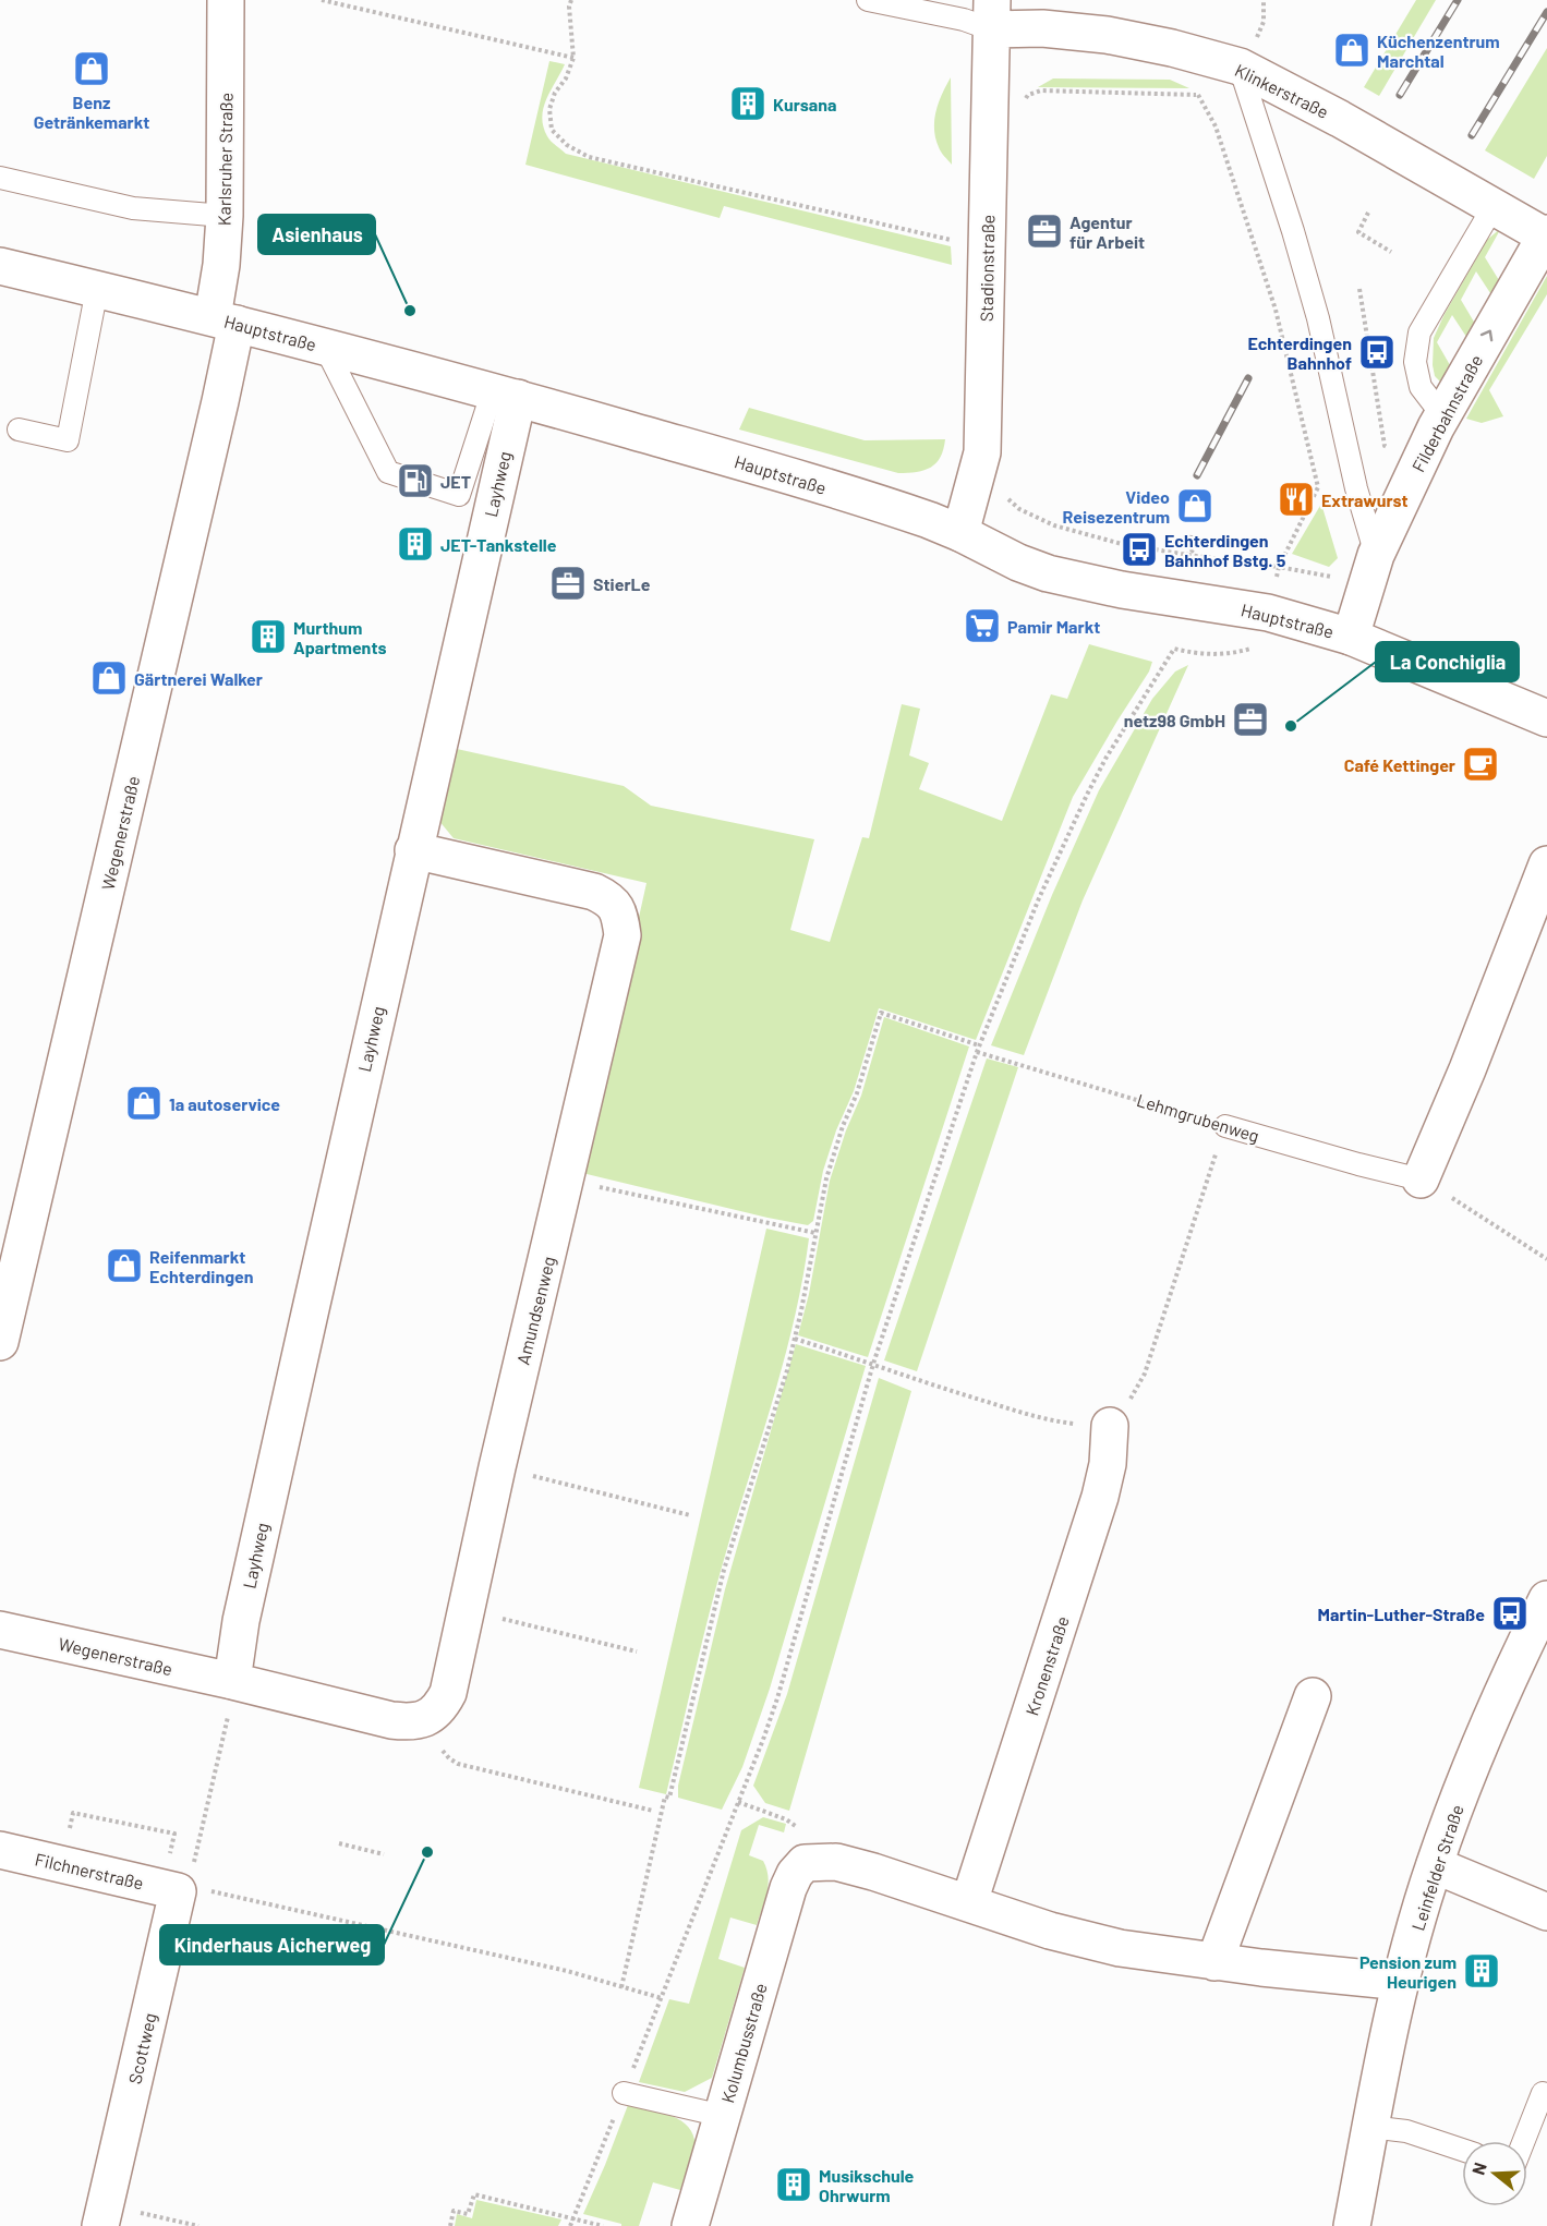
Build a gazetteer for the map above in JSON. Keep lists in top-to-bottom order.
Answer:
{
  "streets": {
    "street": [
      "Klinkerstraße",
      "Karlsruher Straße",
      "Stadionstraße",
      "Hauptstraße",
      "Filderbahnstraße",
      "Layhweg",
      "Wegenerstraße",
      "Amundsenweg",
      "Kronenstraße",
      "Leinfelder Straße",
      "Filchnerstraße",
      "Kolumbusstraße",
      "Scottweg"
    ],
    "lane": ["Lehmgrubenweg"]
  },
  "crossings": [
    ["Klinkerstraße", "Stadionstraße"],
    ["Klinkerstraße", "Filderbahnstraße"],
    ["Karlsruher Straße", "Hauptstraße"],
    ["Karlsruher Straße", "Wegenerstraße"],
    ["Stadionstraße", "Hauptstraße"],
    ["Hauptstraße", "Filderbahnstraße"],
    ["Hauptstraße", "Layhweg"],
    ["Hauptstraße", "Wegenerstraße"],
    ["Layhweg", "Wegenerstraße"],
    ["Layhweg", "Amundsenweg"],
    ["Filchnerstraße", "Scottweg"]
  ],
  "one_way": ["Filderbahnstraße"],
  "places": {
    "shop": [
      "Küchenzentrum Marchtal",
      "Benz Getränkemarkt",
      "Video Reisezentrum",
      "Gärtnerei Walker",
      "1a autoservice",
      "Reifenmarkt Echterdingen"
    ],
    "building": [
      "Kursana",
      "JET-Tankstelle",
      "Murthum Apartments",
      "Pension zum Heurigen",
      "Musikschule Ohrwurm"
    ],
    "office": ["Agentur für Arbeit", "StierLe", "netz98 GmbH"],
    "other": ["Asienhaus", "La Conchiglia", "Kinderhaus Aicherweg"],
    "bus stop": ["Echterdingen Bahnhof", "Echterdingen Bahnhof Bstg. 5", "Martin-Luther-Straße"],
    "fuel station": ["JET"],
    "restaurant": ["Extrawurst"],
    "supermarket": ["Pamir Markt"],
    "cafe": ["Café Kettinger"]
  },
  "north": "left"
}
